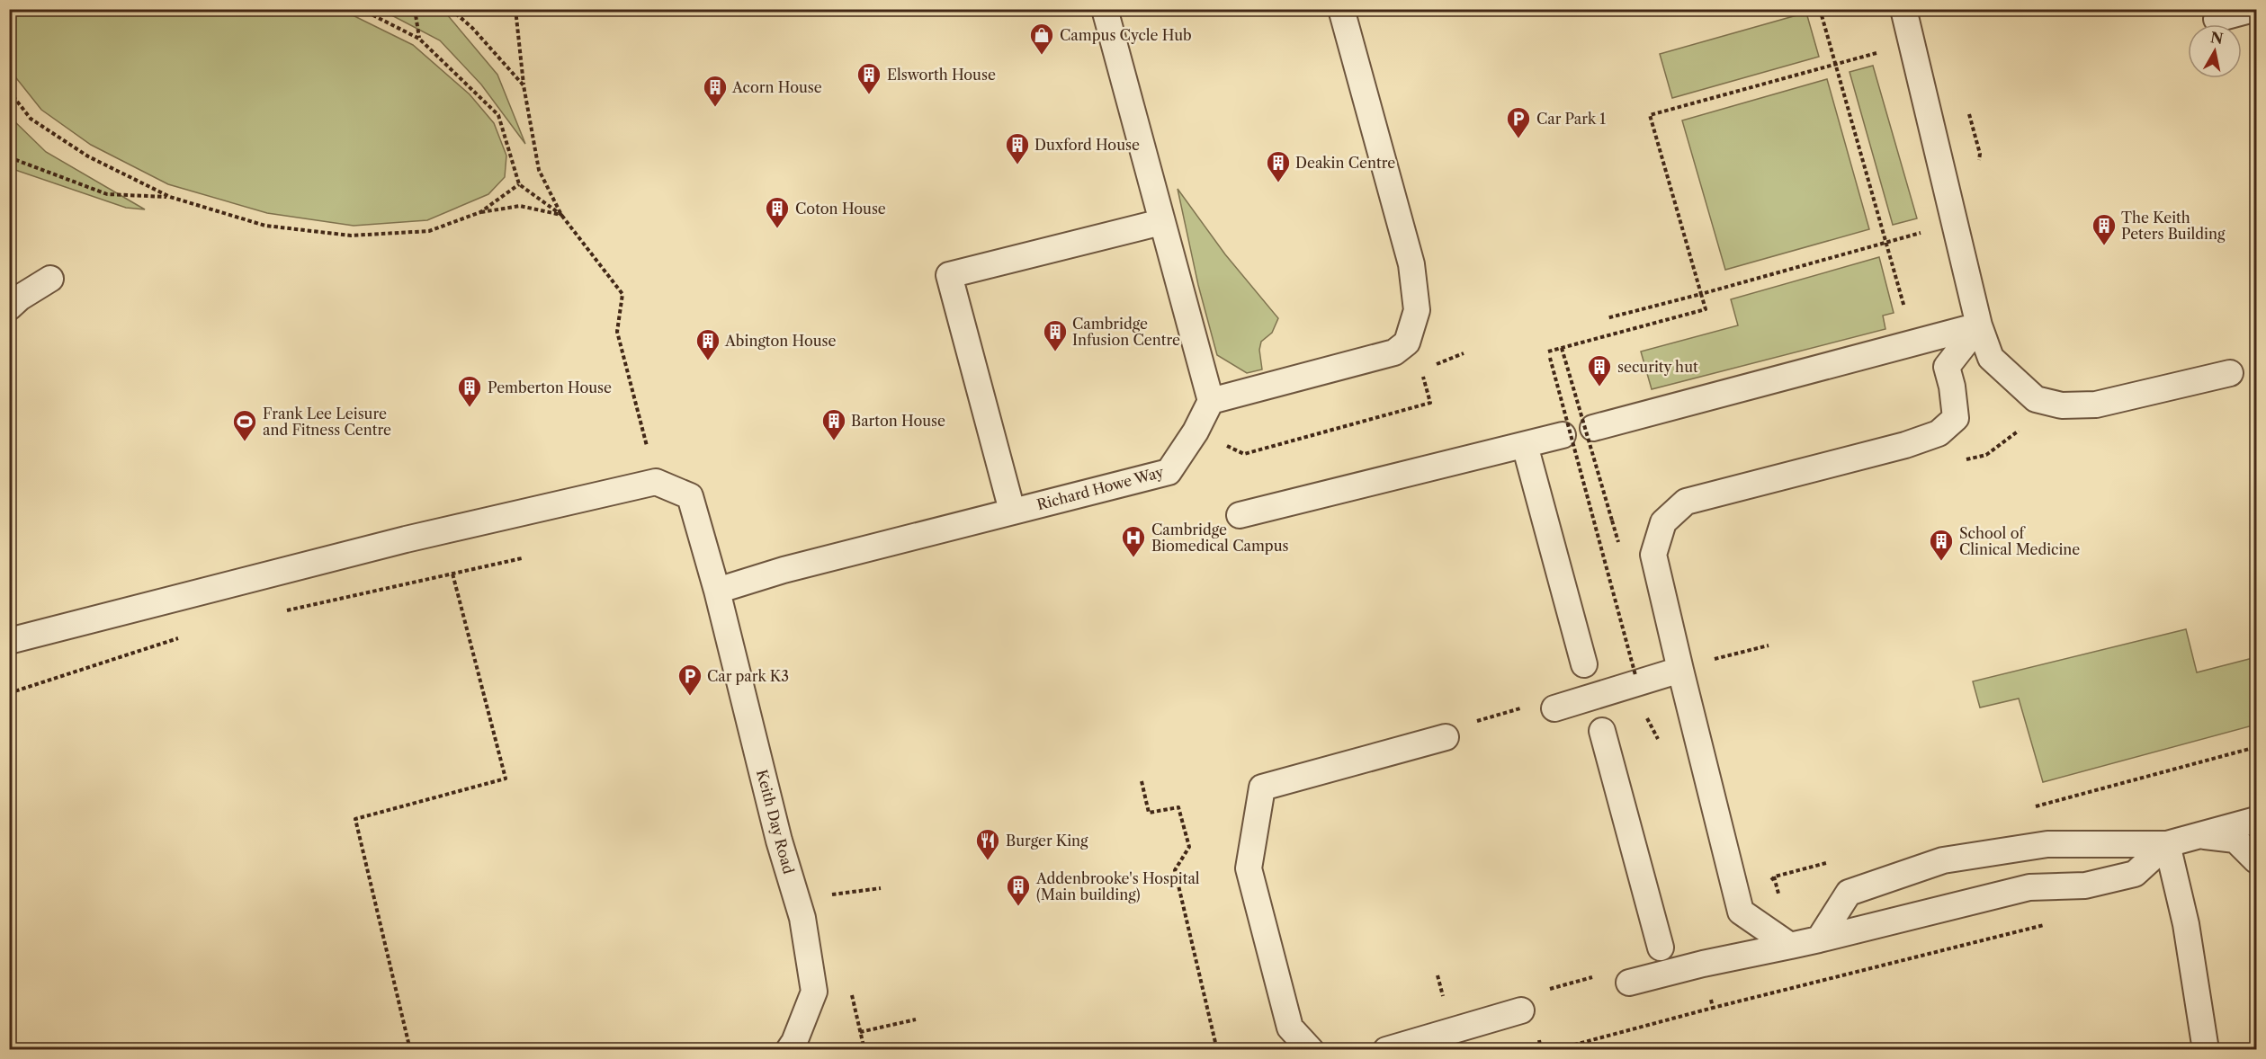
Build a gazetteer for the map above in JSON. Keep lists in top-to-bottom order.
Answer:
{
  "streets": {
    "lane": ["Richard Howe Way", "Keith Day Road"]
  },
  "crossings": [
    ["Richard Howe Way", "Keith Day Road"]
  ],
  "places": {
    "shop": ["Campus Cycle Hub"],
    "building": [
      "Elsworth House",
      "Acorn House",
      "Duxford House",
      "Deakin Centre",
      "Coton House",
      "The Keith Peters Building",
      "Cambridge Infusion Centre",
      "Abington House",
      "security hut",
      "Pemberton House",
      "Barton House",
      "School of Clinical Medicine",
      "Addenbrooke's Hospital (Main building)"
    ],
    "parking": ["Car Park 1", "Car park K3"],
    "sports": ["Frank Lee Leisure and Fitness Centre"],
    "hospital": ["Cambridge Biomedical Campus"],
    "restaurant": ["Burger King"]
  },
  "north": "top"
}
